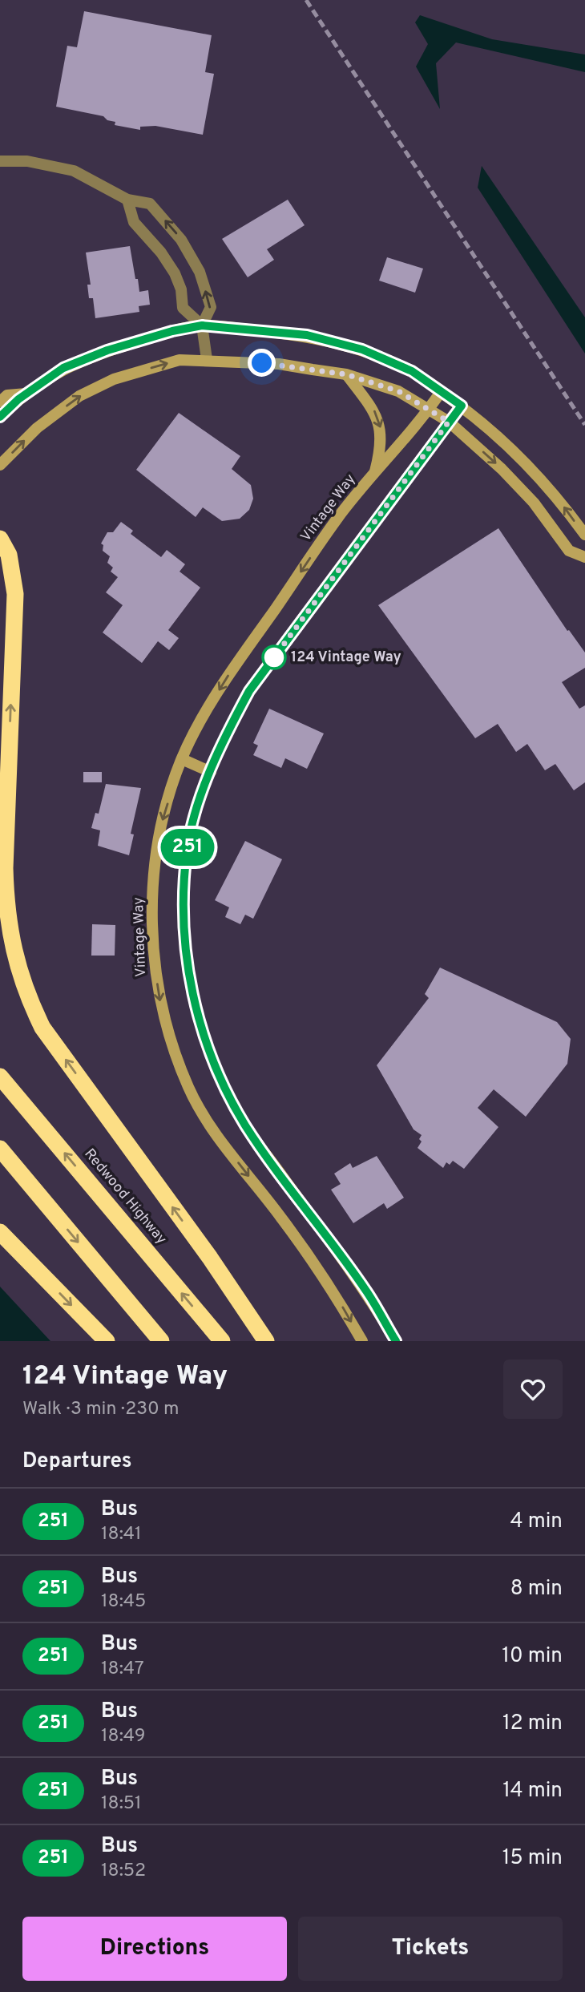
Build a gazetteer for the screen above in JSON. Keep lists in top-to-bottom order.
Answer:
{
  "streets": {
    "highway": ["Redwood Highway"],
    "street": ["Vintage Way"]
  },
  "one_way": ["Vintage Way"],
  "places": ["124 Vintage Way"],
  "lines": ["bus line 251"],
  "page": {
    "on_map": "251",
    "heading": [
      ["124 Vintage Way", "Walk · 3 min · 230 m"],
      "Departures"
    ],
    "list": [
      {
        "mark": "251",
        "name": "Bus",
        "note": "18:41",
        "value": "4 min"
      },
      {
        "mark": "251",
        "name": "Bus",
        "note": "18:45",
        "value": "8 min"
      },
      {
        "mark": "251",
        "name": "Bus",
        "note": "18:47",
        "value": "10 min"
      },
      {
        "mark": "251",
        "name": "Bus",
        "note": "18:49",
        "value": "12 min"
      },
      {
        "mark": "251",
        "name": "Bus",
        "note": "18:51",
        "value": "14 min"
      },
      {
        "mark": "251",
        "name": "Bus",
        "note": "18:52",
        "value": "15 min"
      }
    ],
    "buttons": ["Directions", "Tickets"]
  }
}
